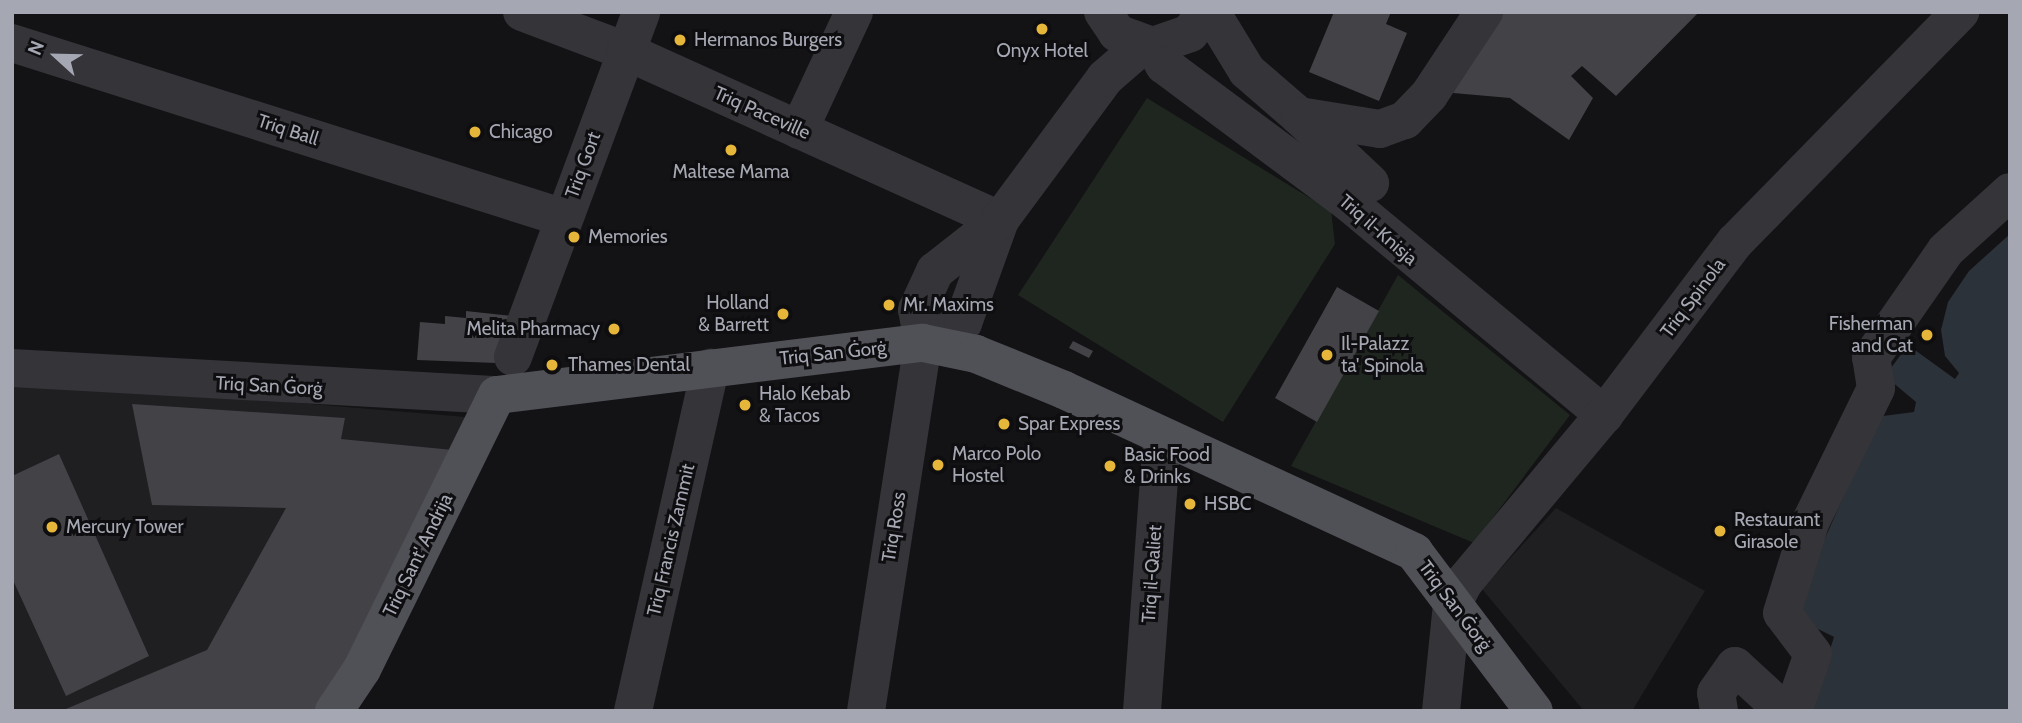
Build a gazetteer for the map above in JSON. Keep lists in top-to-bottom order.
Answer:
{
  "streets": {
    "main road": ["Triq San Ġorġ", "Triq Sant' Andrija"],
    "street": [
      "Triq Paceville",
      "Triq Ball",
      "Triq Gort",
      "Triq il-Knisja",
      "Triq Spinola",
      "Triq Ross",
      "Triq Francis Zammit",
      "Triq il-Qaliet"
    ]
  },
  "crossings": [
    ["Triq Paceville", "Triq Gort"],
    ["Triq Ball", "Triq Gort"],
    ["Triq il-Knisja", "Triq Spinola"],
    ["Triq Spinola", "Triq San Ġorġ"],
    ["Triq San Ġorġ", "Triq Ross"],
    ["Triq San Ġorġ", "Triq Francis Zammit"],
    ["Triq San Ġorġ", "Triq Sant' Andrija"],
    ["Triq San Ġorġ", "Triq il-Qaliet"]
  ],
  "places": [
    "Onyx Hotel",
    "Hermanos Burgers",
    "Chicago",
    "Maltese Mama",
    "Memories",
    "Mr. Maxims",
    "Holland & Barrett",
    "Melita Pharmacy",
    "Fisherman and Cat",
    "Il-Palazz ta' Spinola",
    "Thames Dental",
    "Halo Kebab & Tacos",
    "Spar Express",
    "Marco Polo Hostel",
    "Basic Food & Drinks",
    "HSBC",
    "Mercury Tower",
    "Restaurant Girasole"
  ],
  "north": "left"
}
